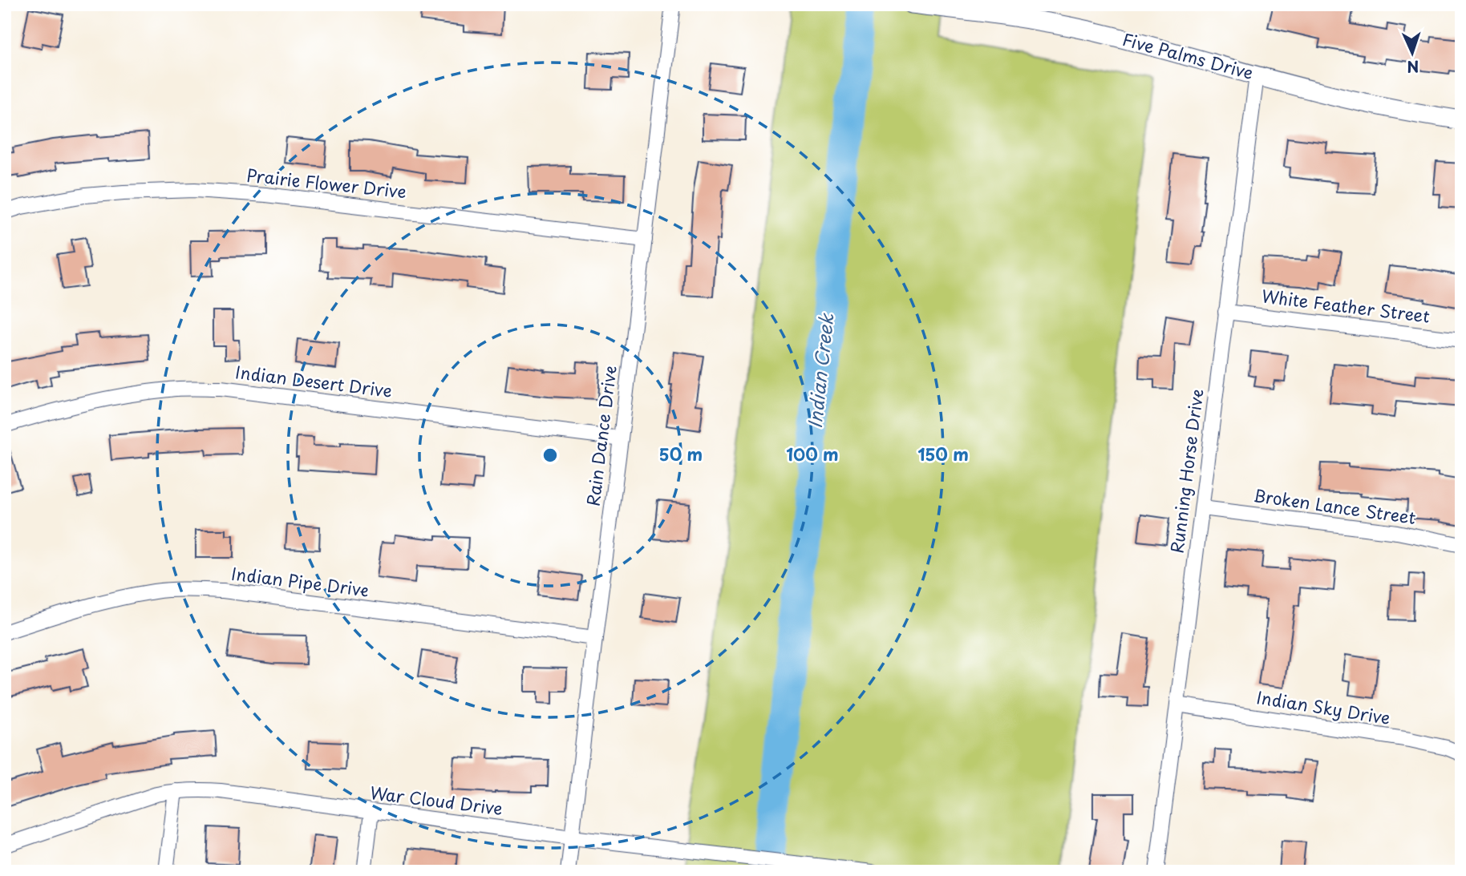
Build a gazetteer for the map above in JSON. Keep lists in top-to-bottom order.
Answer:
{
  "streets": {
    "street": [
      "Five Palms Drive",
      "Prairie Flower Drive",
      "White Feather Street",
      "Indian Desert Drive",
      "Rain Dance Drive",
      "Running Horse Drive",
      "Broken Lance Street",
      "Indian Pipe Drive",
      "Indian Sky Drive",
      "War Cloud Drive"
    ]
  },
  "crossings": [
    ["Five Palms Drive", "Running Horse Drive"],
    ["Prairie Flower Drive", "Rain Dance Drive"],
    ["White Feather Street", "Running Horse Drive"],
    ["Indian Desert Drive", "Rain Dance Drive"],
    ["Rain Dance Drive", "Indian Pipe Drive"],
    ["Rain Dance Drive", "War Cloud Drive"],
    ["Running Horse Drive", "Broken Lance Street"],
    ["Running Horse Drive", "Indian Sky Drive"]
  ],
  "water": ["Indian Creek"],
  "north": "bottom",
  "rings": ["50 m", "100 m", "150 m"]
}
